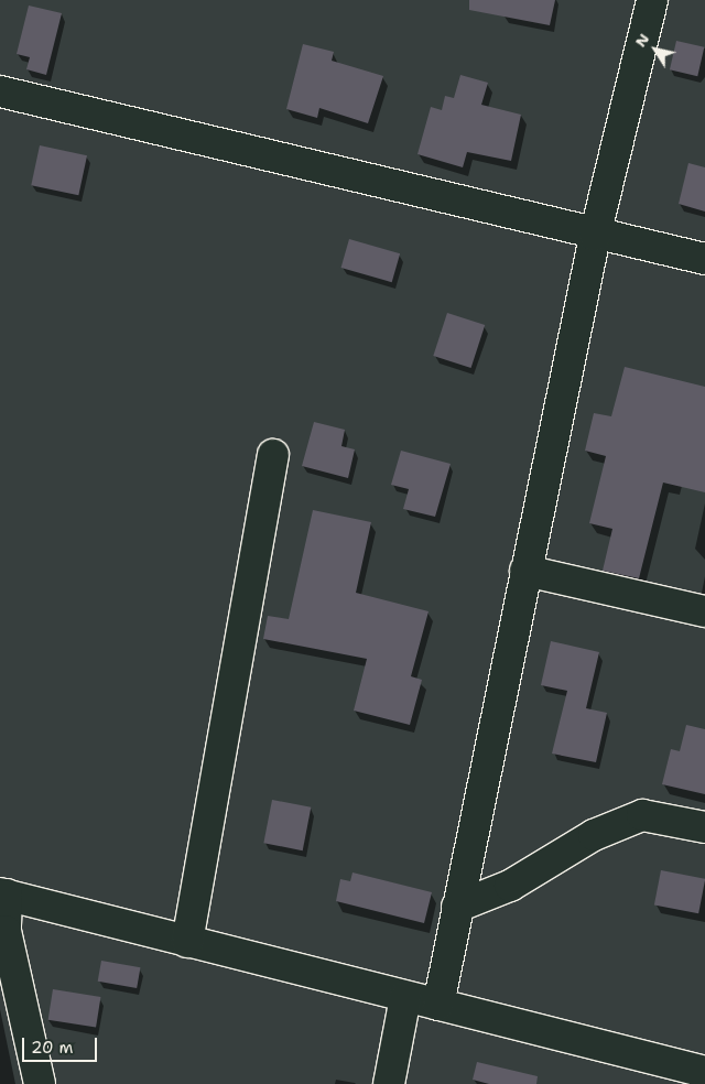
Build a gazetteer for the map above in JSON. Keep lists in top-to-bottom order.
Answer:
{
  "scale_bar": "20 m",
  "north": "top left"
}
